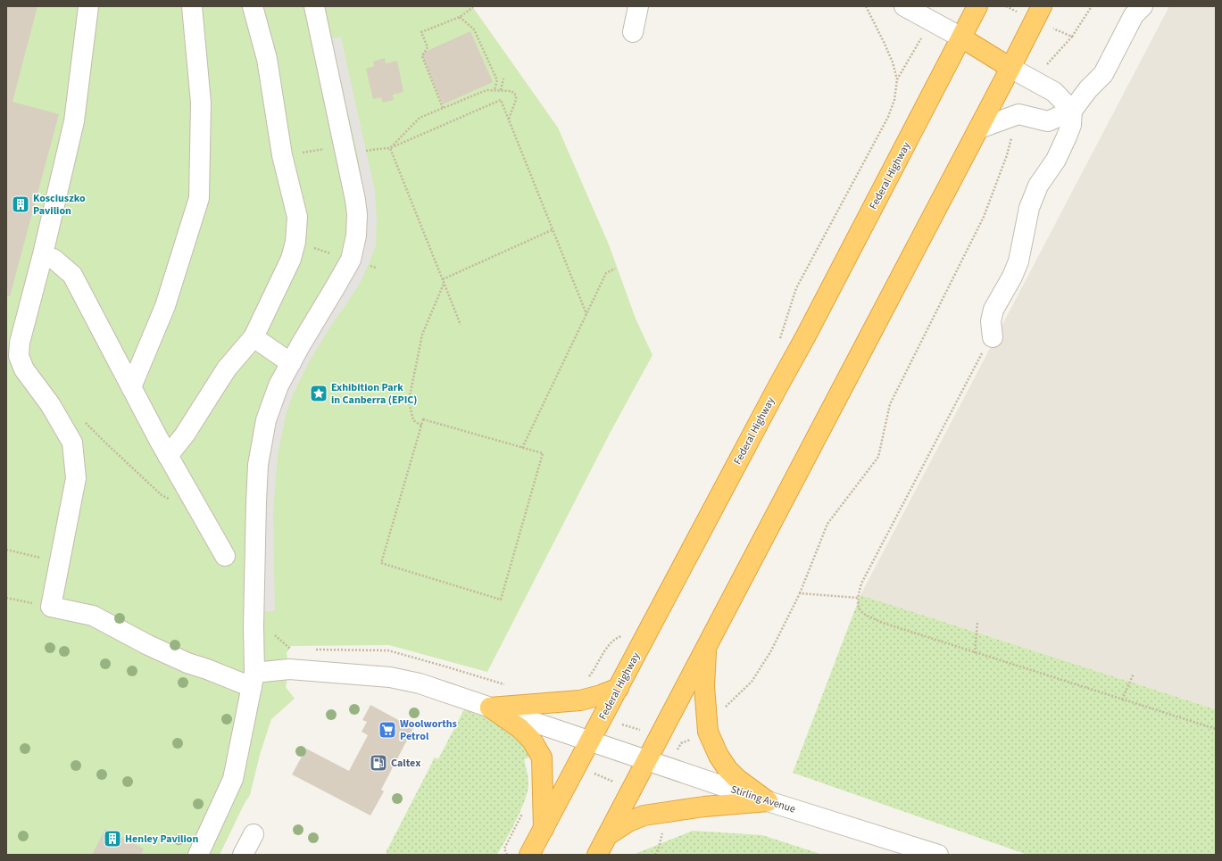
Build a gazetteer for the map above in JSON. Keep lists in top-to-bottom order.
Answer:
{
  "streets": {
    "highway": ["Federal Highway"],
    "street": ["Stirling Avenue"]
  },
  "crossings": [
    ["Federal Highway", "Stirling Avenue"]
  ],
  "places": {
    "building": ["Kosciuszko Pavilion", "Henley Pavilion"],
    "place": ["Exhibition Park in Canberra (EPIC)"],
    "supermarket": ["Woolworths Petrol"],
    "fuel station": ["Caltex"]
  }
}
